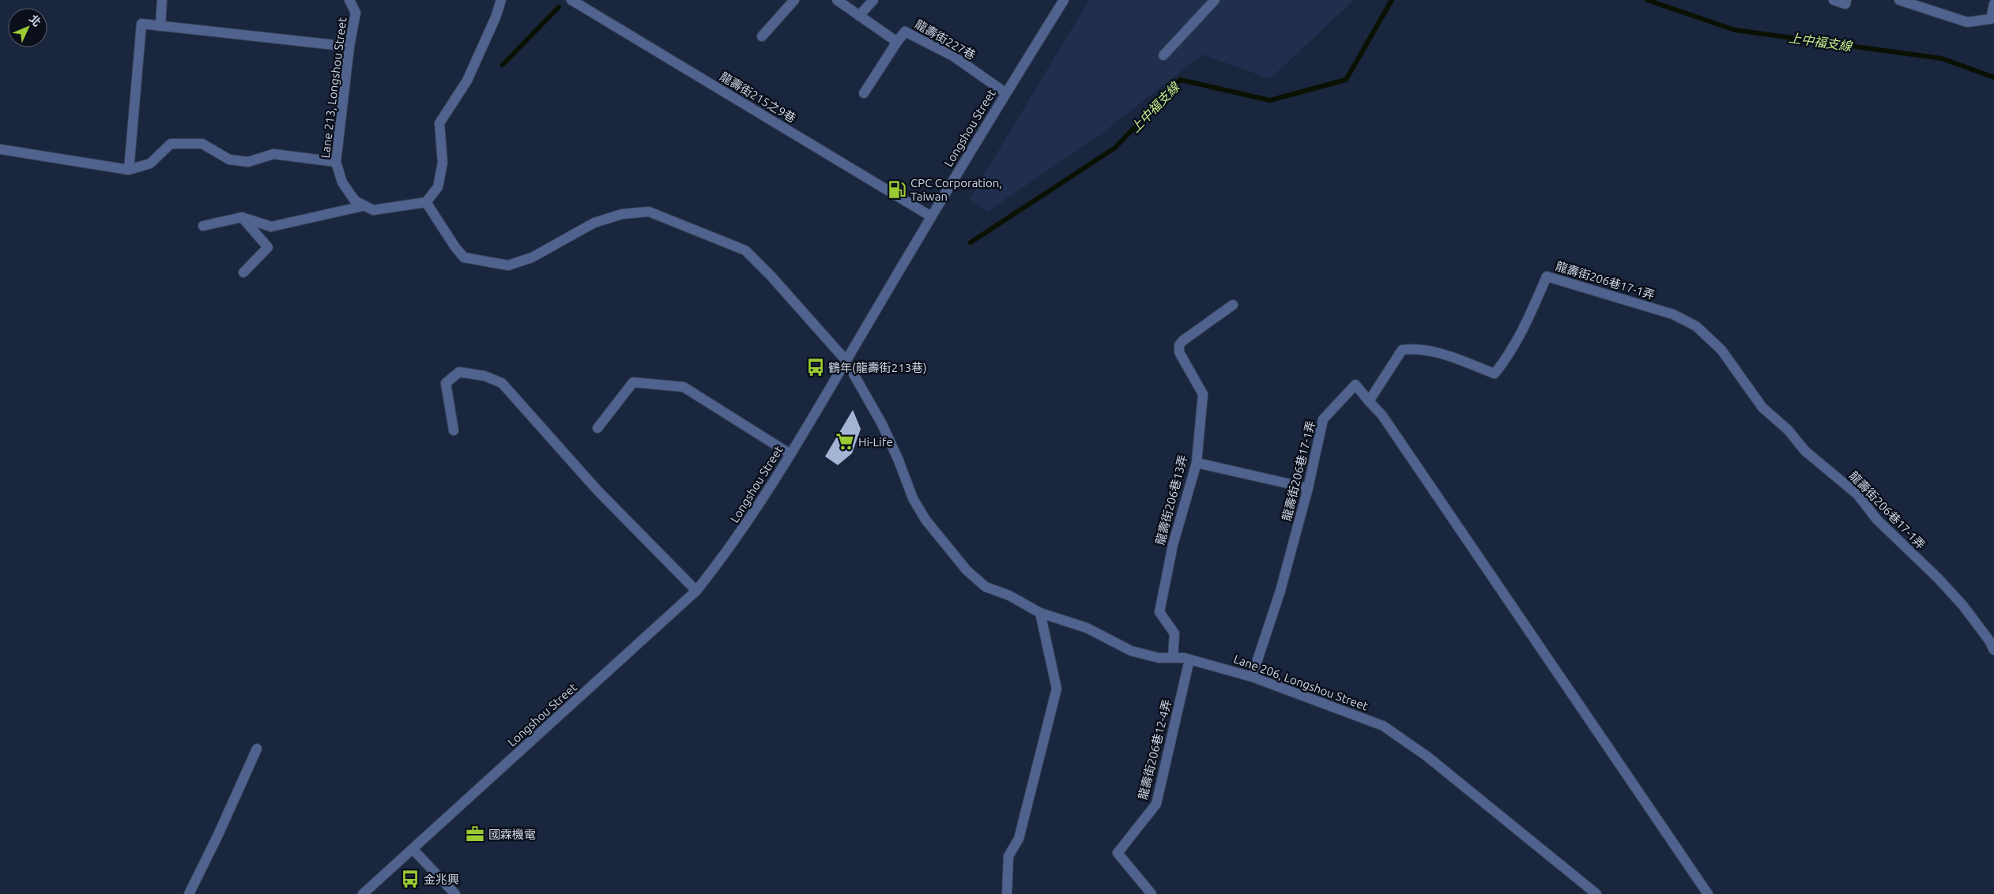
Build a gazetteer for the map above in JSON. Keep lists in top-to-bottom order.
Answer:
{
  "streets": {
    "street": [
      "龍壽街227巷",
      "Lane 213, Longshou Street",
      "龍壽街215之9巷",
      "Longshou Street",
      "龍壽街206巷17-1弄",
      "龍壽街206巷13弄",
      "Lane 206, Longshou Street",
      "龍壽街206巷12-4弄"
    ]
  },
  "crossings": [
    ["龍壽街227巷", "Longshou Street"],
    ["龍壽街215之9巷", "Longshou Street"],
    ["Longshou Street", "Lane 206, Longshou Street"],
    ["龍壽街206巷17-1弄", "Lane 206, Longshou Street"],
    ["龍壽街206巷13弄", "Lane 206, Longshou Street"],
    ["Lane 206, Longshou Street", "龍壽街206巷12-4弄"]
  ],
  "water": ["上中福支線"],
  "places": {
    "fuel station": ["CPC Corporation, Taiwan"],
    "bus stop": ["鶴年(龍壽街213巷)", "金兆興"],
    "supermarket": ["Hi-Life"],
    "office": ["國霖機電"]
  },
  "north": "top right"
}
